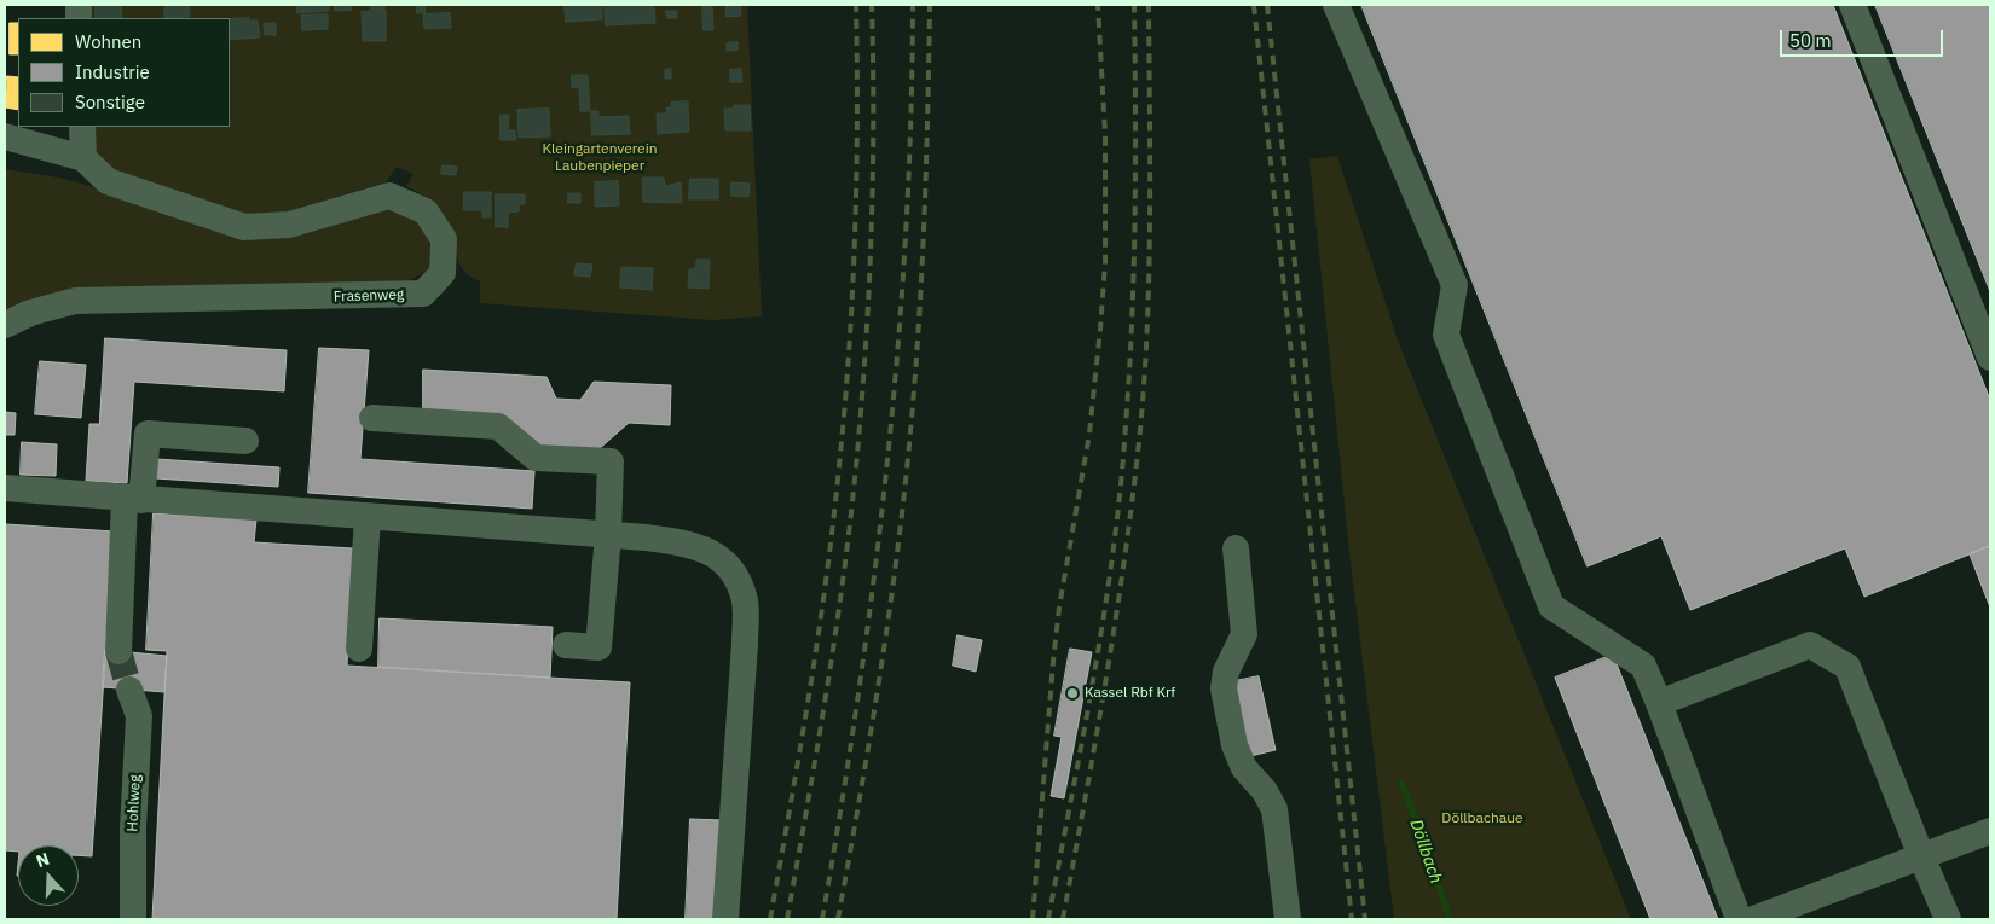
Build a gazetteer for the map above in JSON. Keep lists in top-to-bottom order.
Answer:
{
  "streets": {
    "street": ["Frasenweg", "Hohlweg"]
  },
  "water": ["Döllbach"],
  "parks": ["Kleingartenverein Laubenpieper", "Döllbachaue"],
  "places": ["Kassel Rbf Krf"],
  "legend": ["Wohnen", "Industrie", "Sonstige"],
  "scale_bar": "50 m",
  "north": "top"
}
